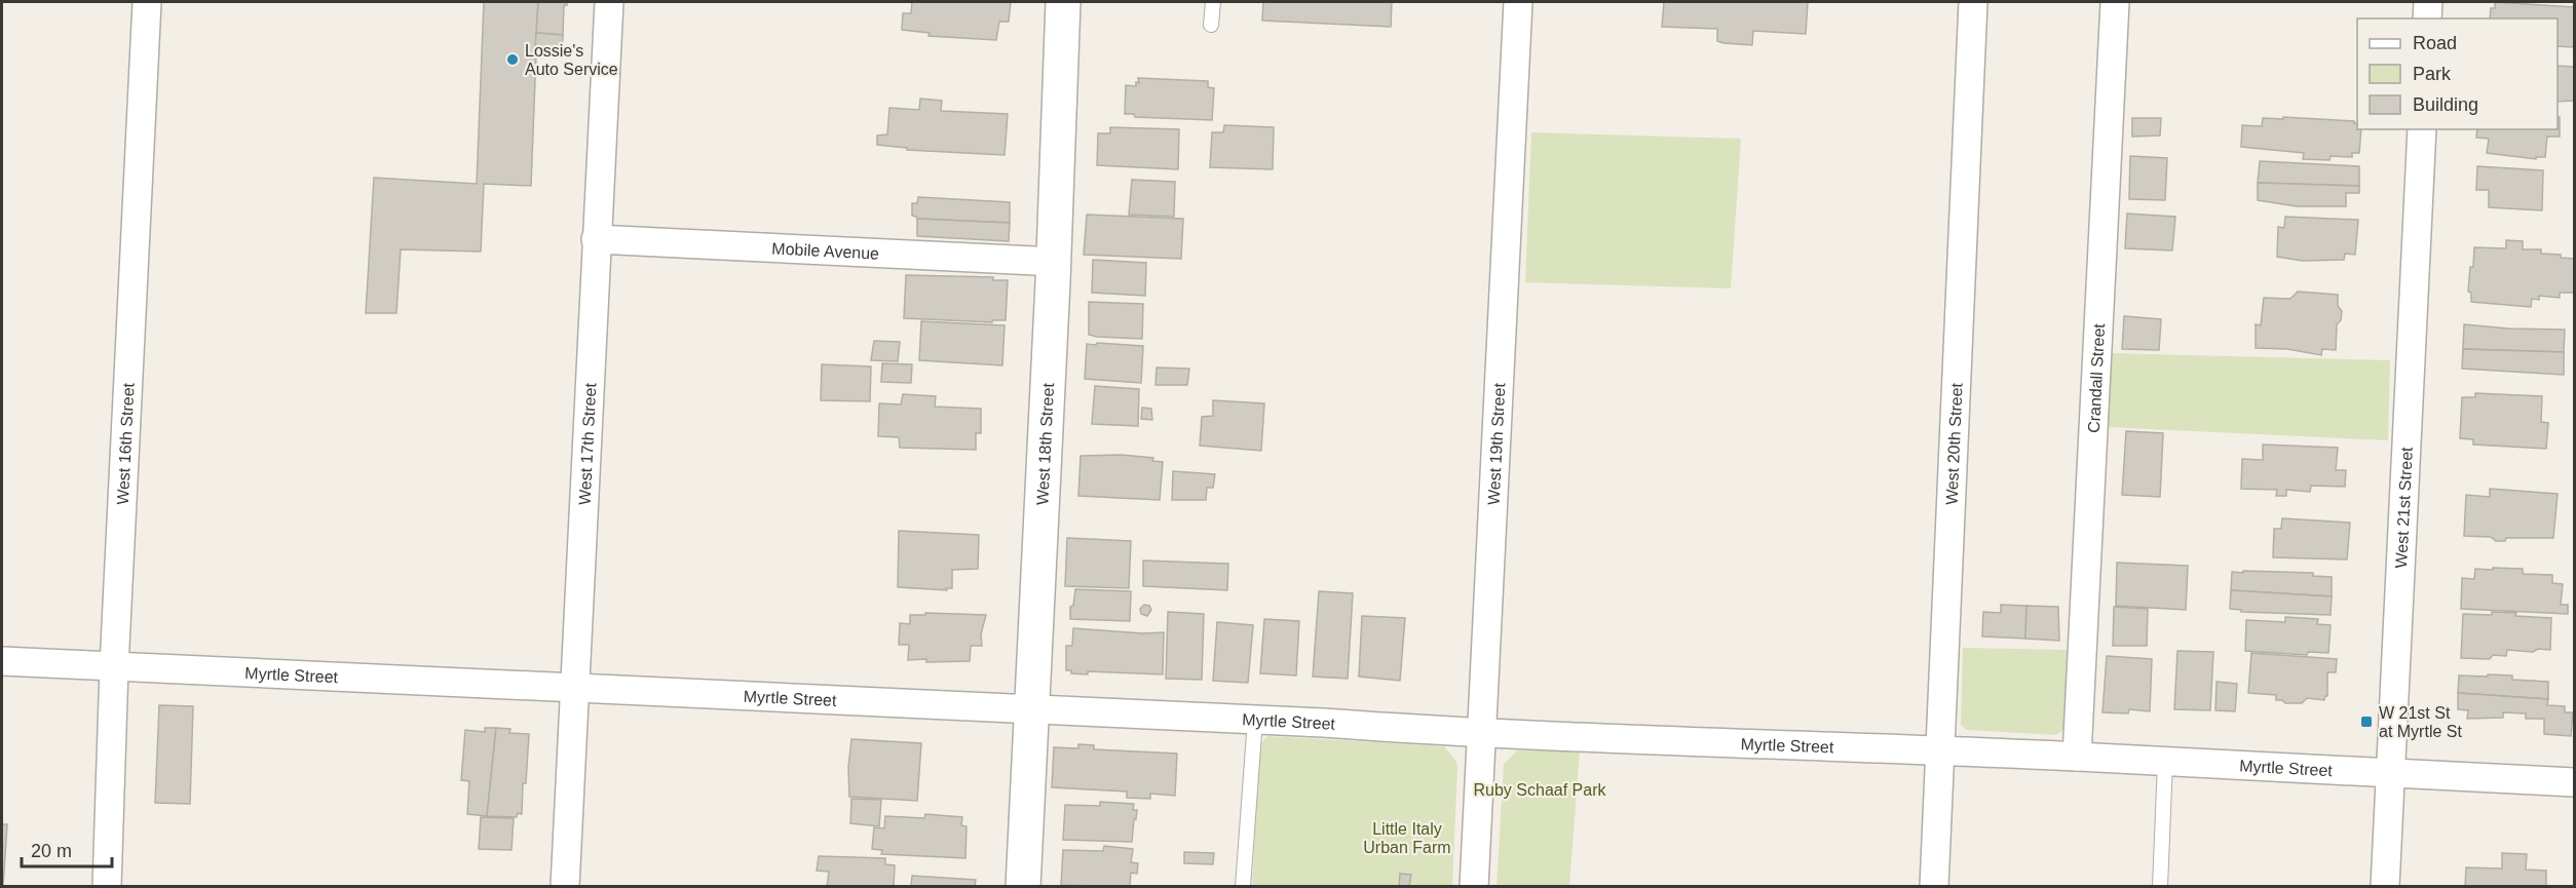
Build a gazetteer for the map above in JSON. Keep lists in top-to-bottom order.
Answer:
{
  "streets": {
    "main road": ["West 18th Street"],
    "street": [
      "Mobile Avenue",
      "Crandall Street",
      "West 16th Street",
      "West 17th Street",
      "West 19th Street",
      "West 20th Street",
      "West 21st Street",
      "Myrtle Street"
    ]
  },
  "crossings": [
    ["Mobile Avenue", "West 17th Street"],
    ["Mobile Avenue", "West 18th Street"],
    ["Crandall Street", "Myrtle Street"],
    ["West 16th Street", "Myrtle Street"],
    ["West 17th Street", "Myrtle Street"],
    ["West 19th Street", "Myrtle Street"],
    ["West 20th Street", "Myrtle Street"],
    ["West 18th Street", "Myrtle Street"],
    ["West 21st Street", "Myrtle Street"]
  ],
  "parks": ["Ruby Schaaf Park", "Little Italy Urban Farm"],
  "places": {
    "other": ["Lossie's Auto Service"],
    "transit": ["W 21st St at Myrtle St"]
  },
  "legend": ["Road", "Park", "Building"],
  "scale_bar": "20 m"
}
